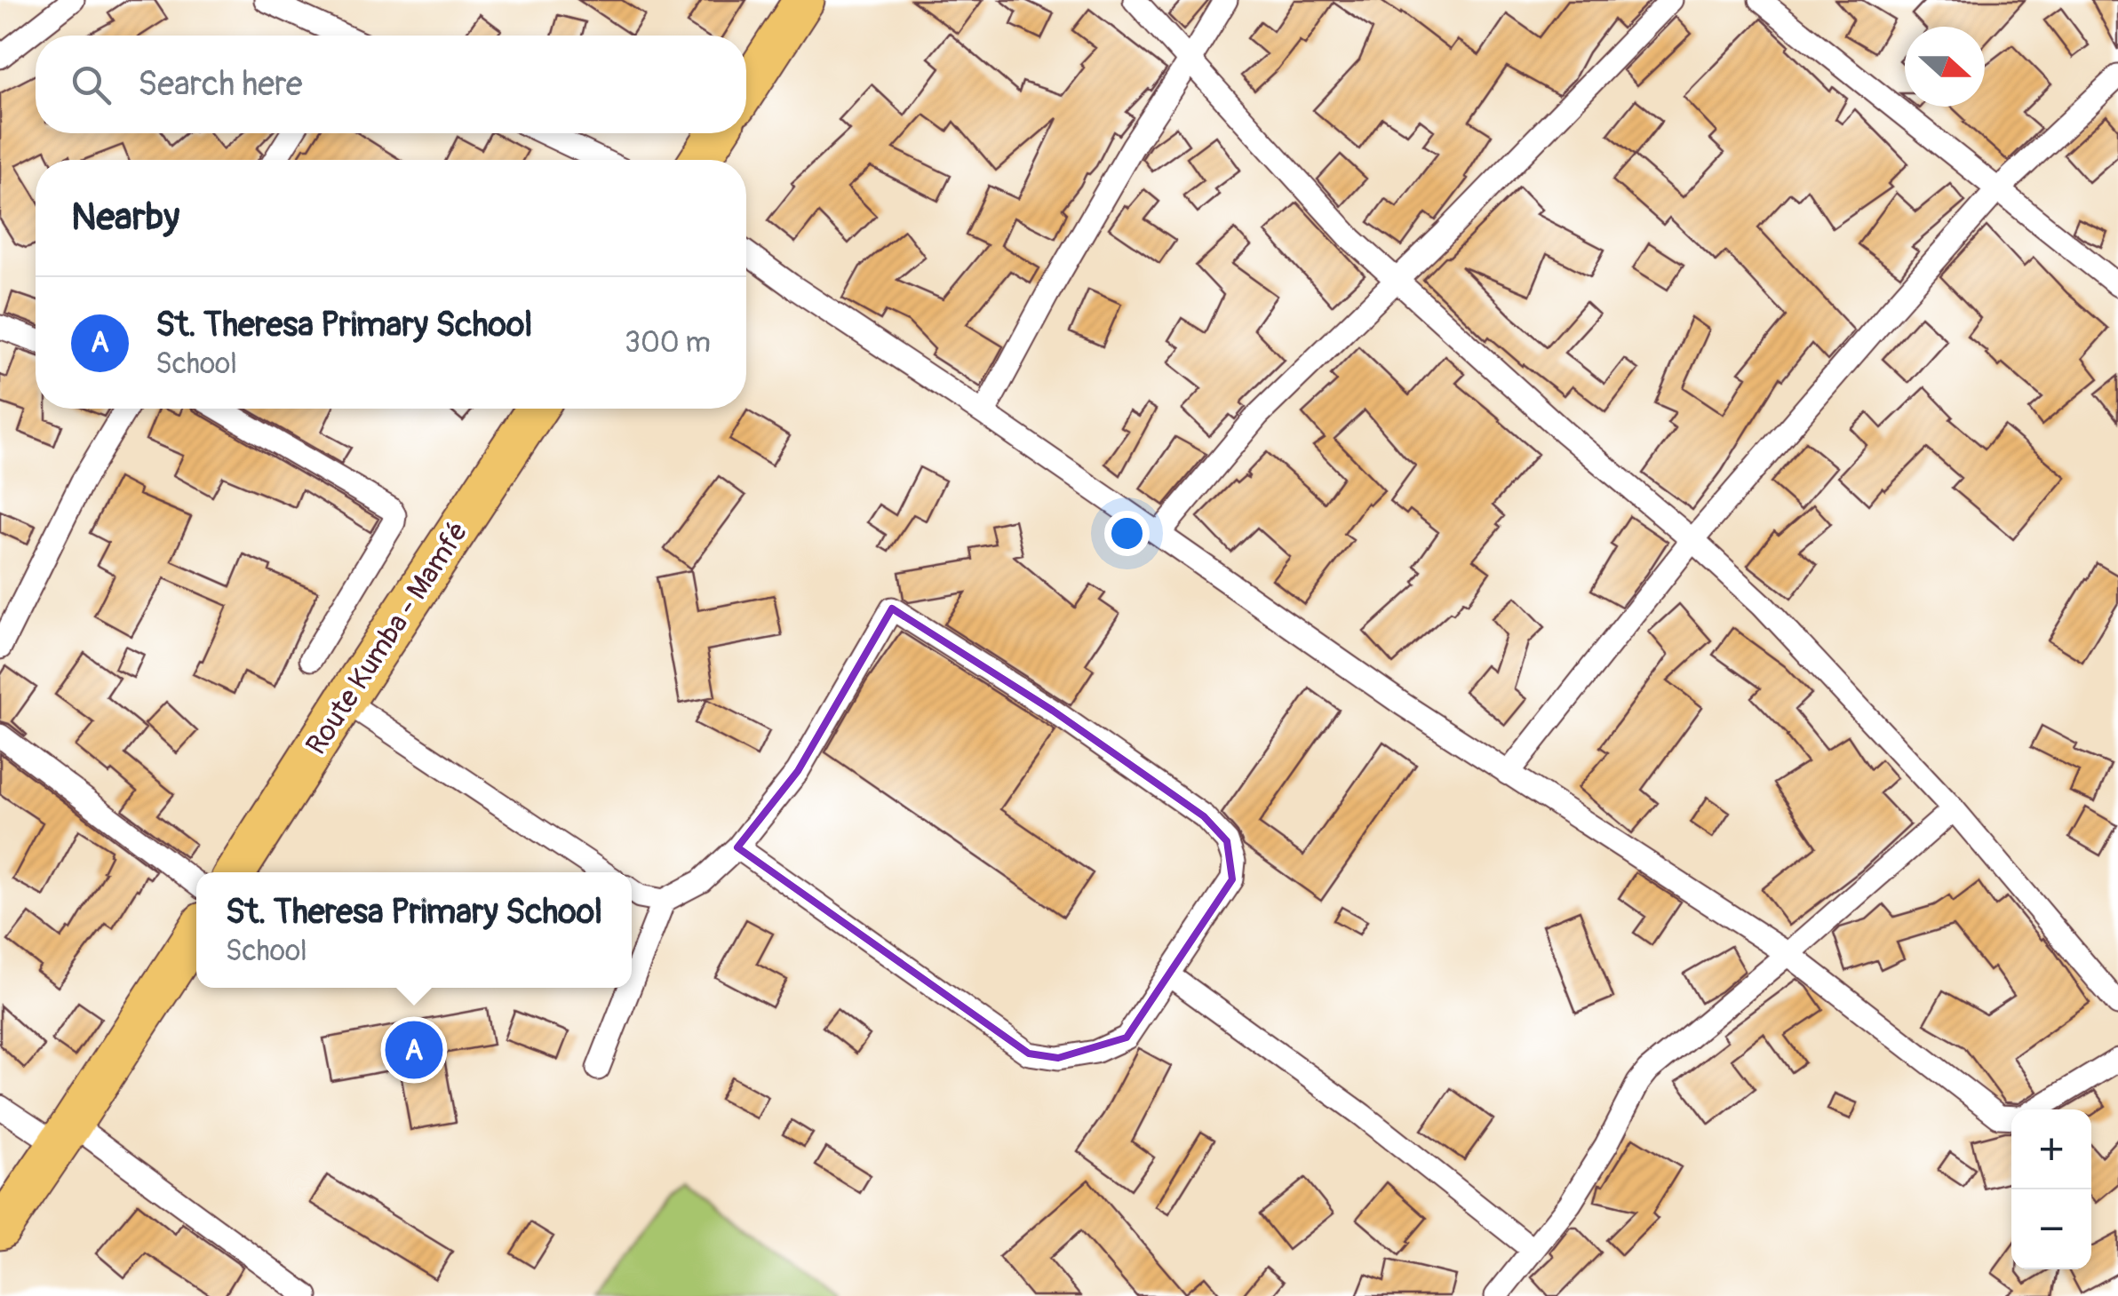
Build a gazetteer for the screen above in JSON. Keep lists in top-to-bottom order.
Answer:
{
  "streets": {
    "highway": ["Route Kumba - Mamfé"]
  },
  "north": "right",
  "page": {
    "search": "Search here",
    "heading": "Nearby",
    "list": [
      {
        "mark": "A",
        "name": "St. Theresa Primary School",
        "note": "School",
        "value": "300 m"
      }
    ],
    "popup": ["St. Theresa Primary School", "School"],
    "pins": "A",
    "map_buttons": ["+", "−"]
  }
}
